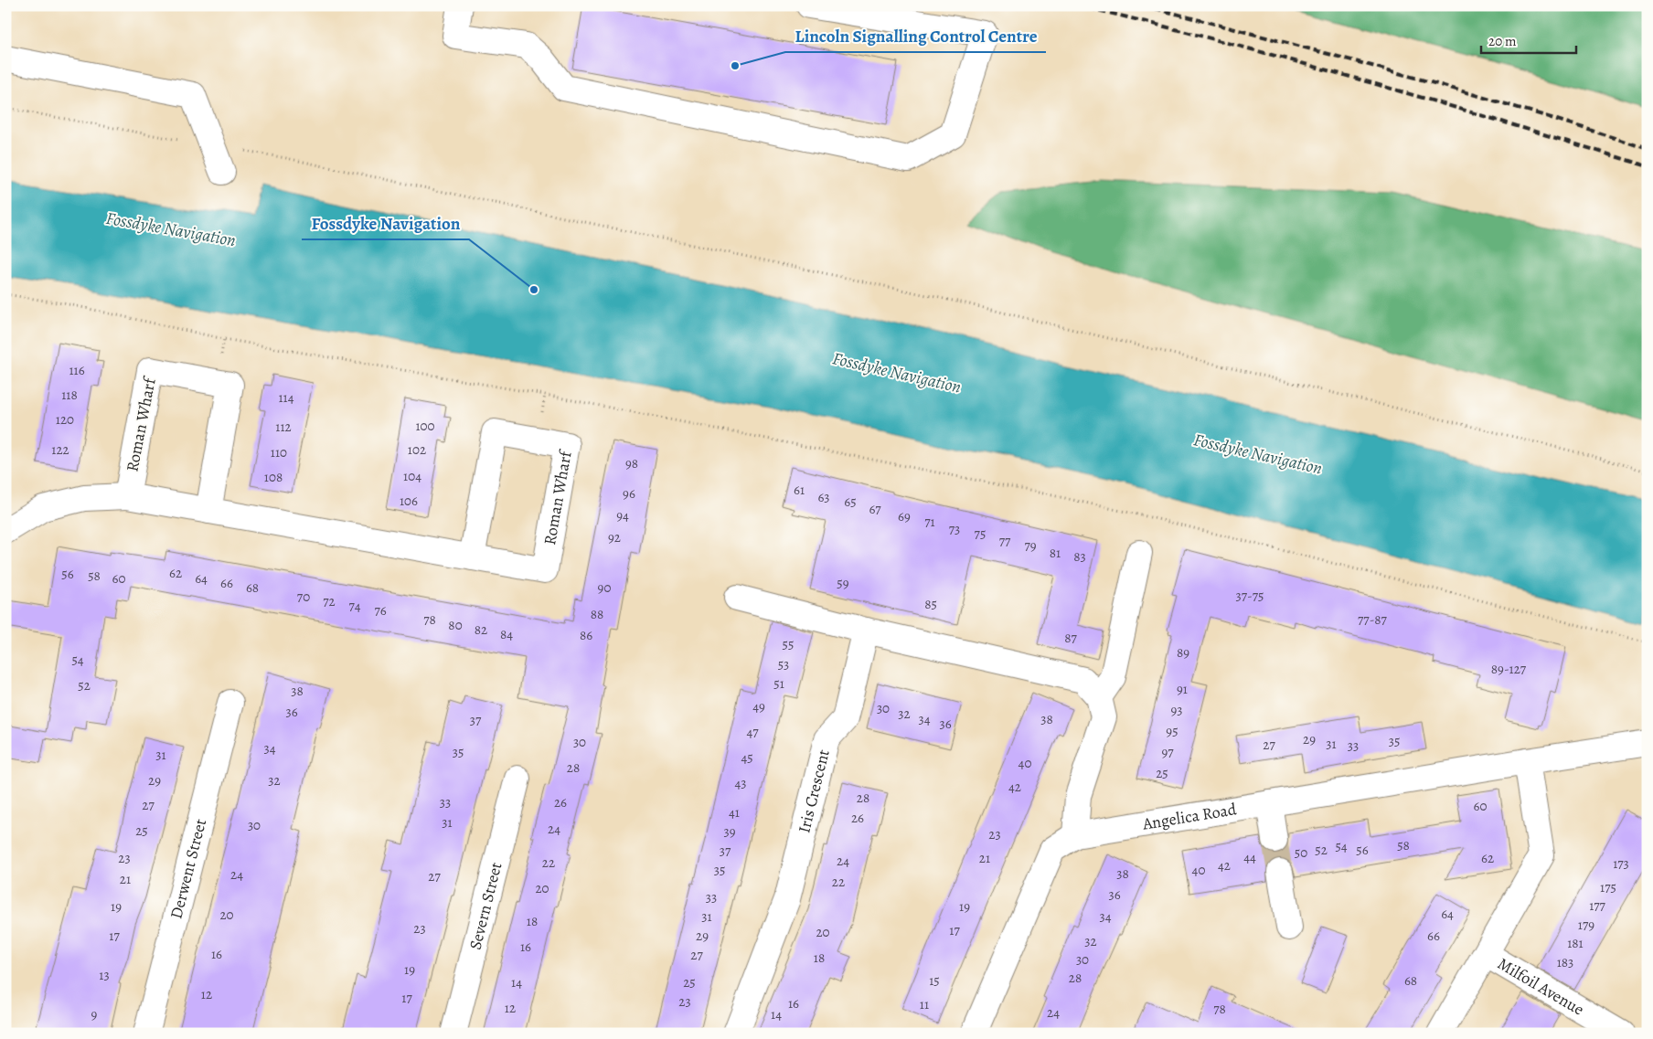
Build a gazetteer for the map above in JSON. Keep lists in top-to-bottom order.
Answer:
{
  "streets": {
    "street": [
      "Roman Wharf",
      "Iris Crescent",
      "Angelica Road",
      "Derwent Street",
      "Severn Street",
      "Milfoil Avenue"
    ]
  },
  "water": ["Fossdyke Navigation"],
  "places": ["Lincoln Signalling Control Centre", "Fossdyke Navigation"],
  "house_numbers": [
    "116",
    "118",
    "114",
    "120",
    "100",
    "112",
    "122",
    "102",
    "110",
    "98",
    "104",
    "108",
    "61",
    "96",
    "63",
    "106",
    "65",
    "67",
    "94",
    "69",
    "71",
    "73",
    "75",
    "92",
    "77",
    "79",
    "81",
    "83",
    "62",
    "56",
    "58",
    "60",
    "64",
    "66",
    "59",
    "68",
    "90",
    "37-75",
    "70",
    "72",
    "85",
    "74",
    "76",
    "88",
    "78",
    "77-87",
    "80",
    "82",
    "84",
    "86",
    "87",
    "55",
    "89",
    "54",
    "53",
    "89-127",
    "51",
    "52",
    "91",
    "38",
    "49",
    "30",
    "93",
    "36",
    "32",
    "34",
    "38",
    "37",
    "36",
    "95",
    "47",
    "29",
    "35",
    "30",
    "31",
    "27",
    "33",
    "34",
    "35",
    "97",
    "31",
    "45",
    "40",
    "28",
    "25",
    "29",
    "32",
    "43",
    "42",
    "28",
    "33",
    "26",
    "27",
    "60",
    "41",
    "26",
    "31",
    "30",
    "24",
    "25",
    "39",
    "23",
    "58",
    "54",
    "52",
    "56",
    "37",
    "50",
    "44",
    "23",
    "21",
    "62",
    "24",
    "22",
    "173",
    "42",
    "35",
    "40",
    "38",
    "24",
    "27",
    "21",
    "22",
    "175",
    "20",
    "36",
    "33",
    "177",
    "19",
    "19",
    "64",
    "20",
    "31",
    "34",
    "18",
    "179",
    "23",
    "17",
    "20",
    "17",
    "29",
    "66",
    "32",
    "181",
    "16",
    "16",
    "27",
    "18",
    "30",
    "183",
    "19",
    "13",
    "28",
    "15",
    "68",
    "14",
    "25",
    "12",
    "17",
    "23",
    "16",
    "11",
    "12",
    "78",
    "24",
    "9",
    "14"
  ],
  "scale_bar": "20 m"
}
